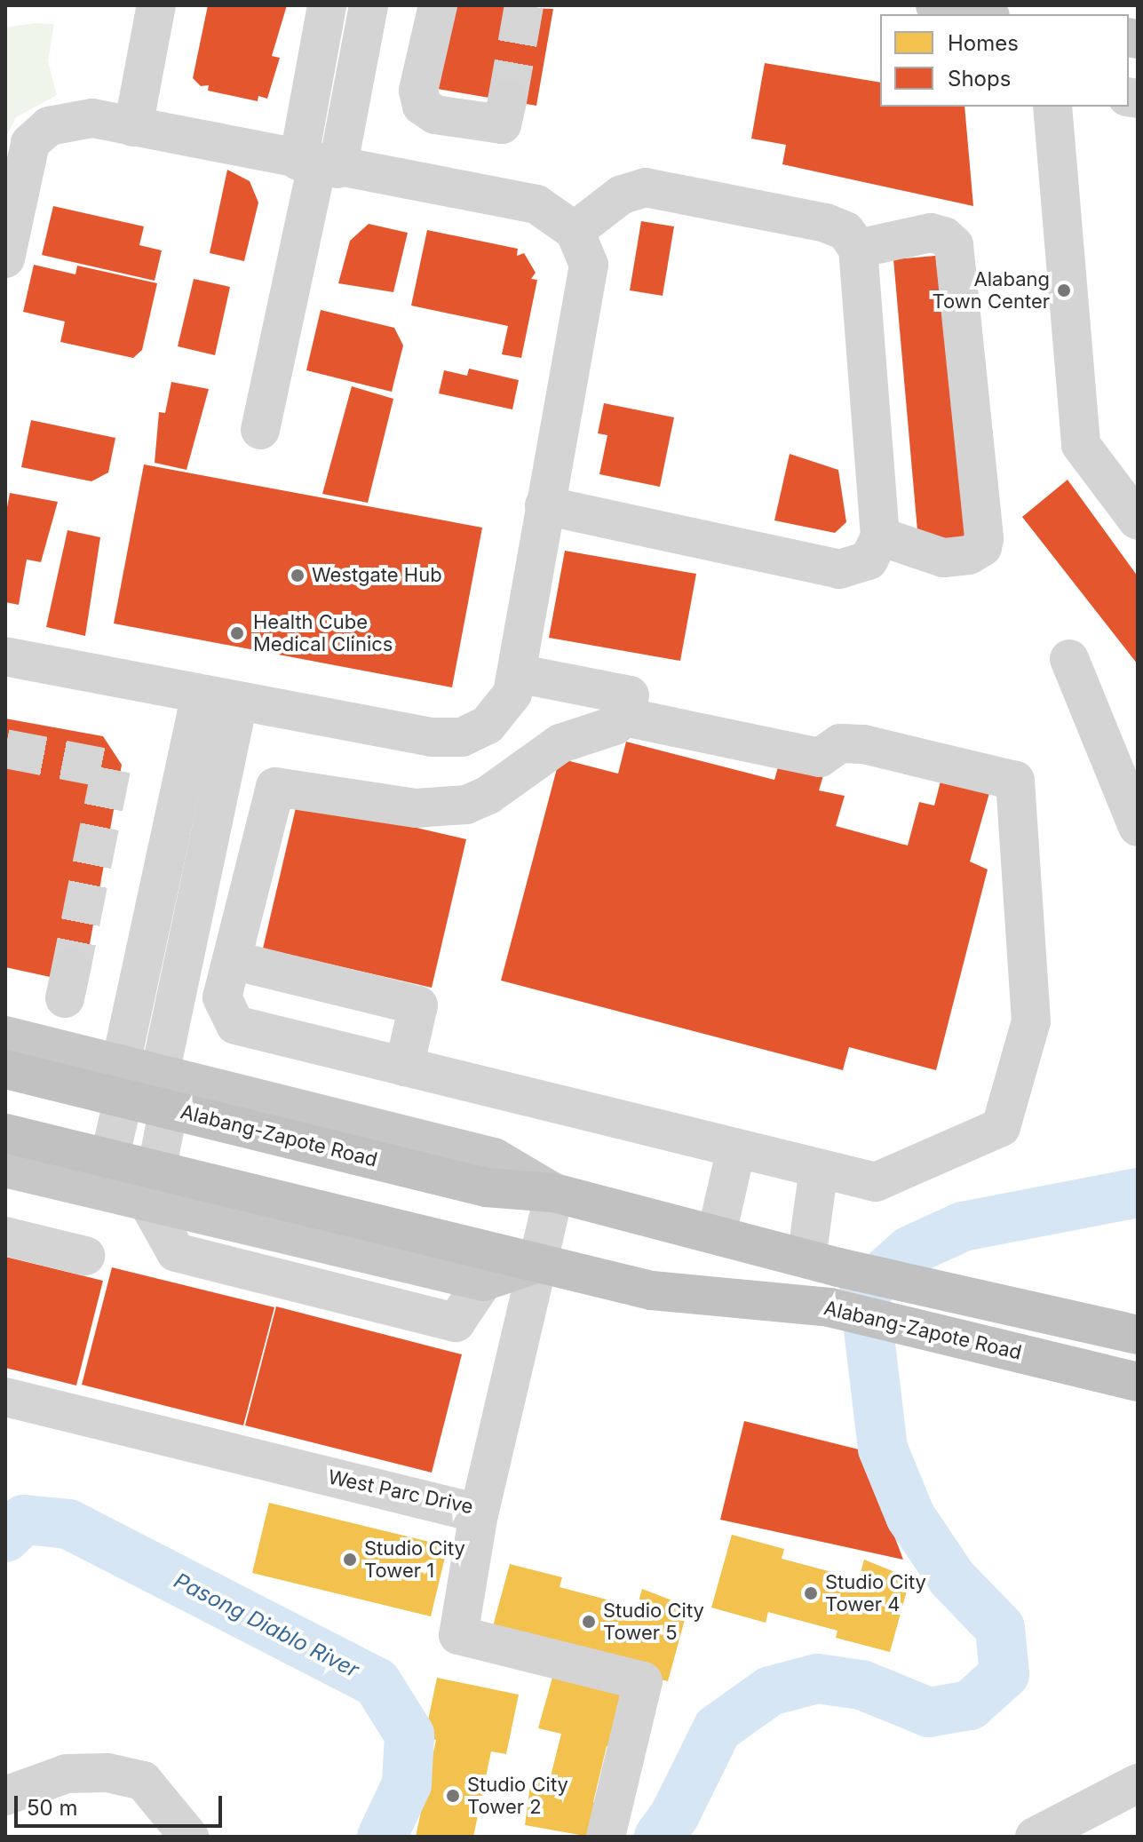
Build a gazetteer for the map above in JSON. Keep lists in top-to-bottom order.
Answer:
{
  "streets": {
    "highway": ["Alabang-Zapote Road"],
    "street": ["West Parc Drive"]
  },
  "crossings": [
    ["Alabang-Zapote Road", "West Parc Drive"]
  ],
  "water": ["Pasong Diablo River"],
  "places": [
    "Alabang Town Center",
    "Westgate Hub",
    "Health Cube Medical Clinics",
    "Studio City Tower 1",
    "Studio City Tower 4",
    "Studio City Tower 5",
    "Studio City Tower 2"
  ],
  "legend": ["Homes", "Shops"],
  "scale_bar": "50 m"
}
